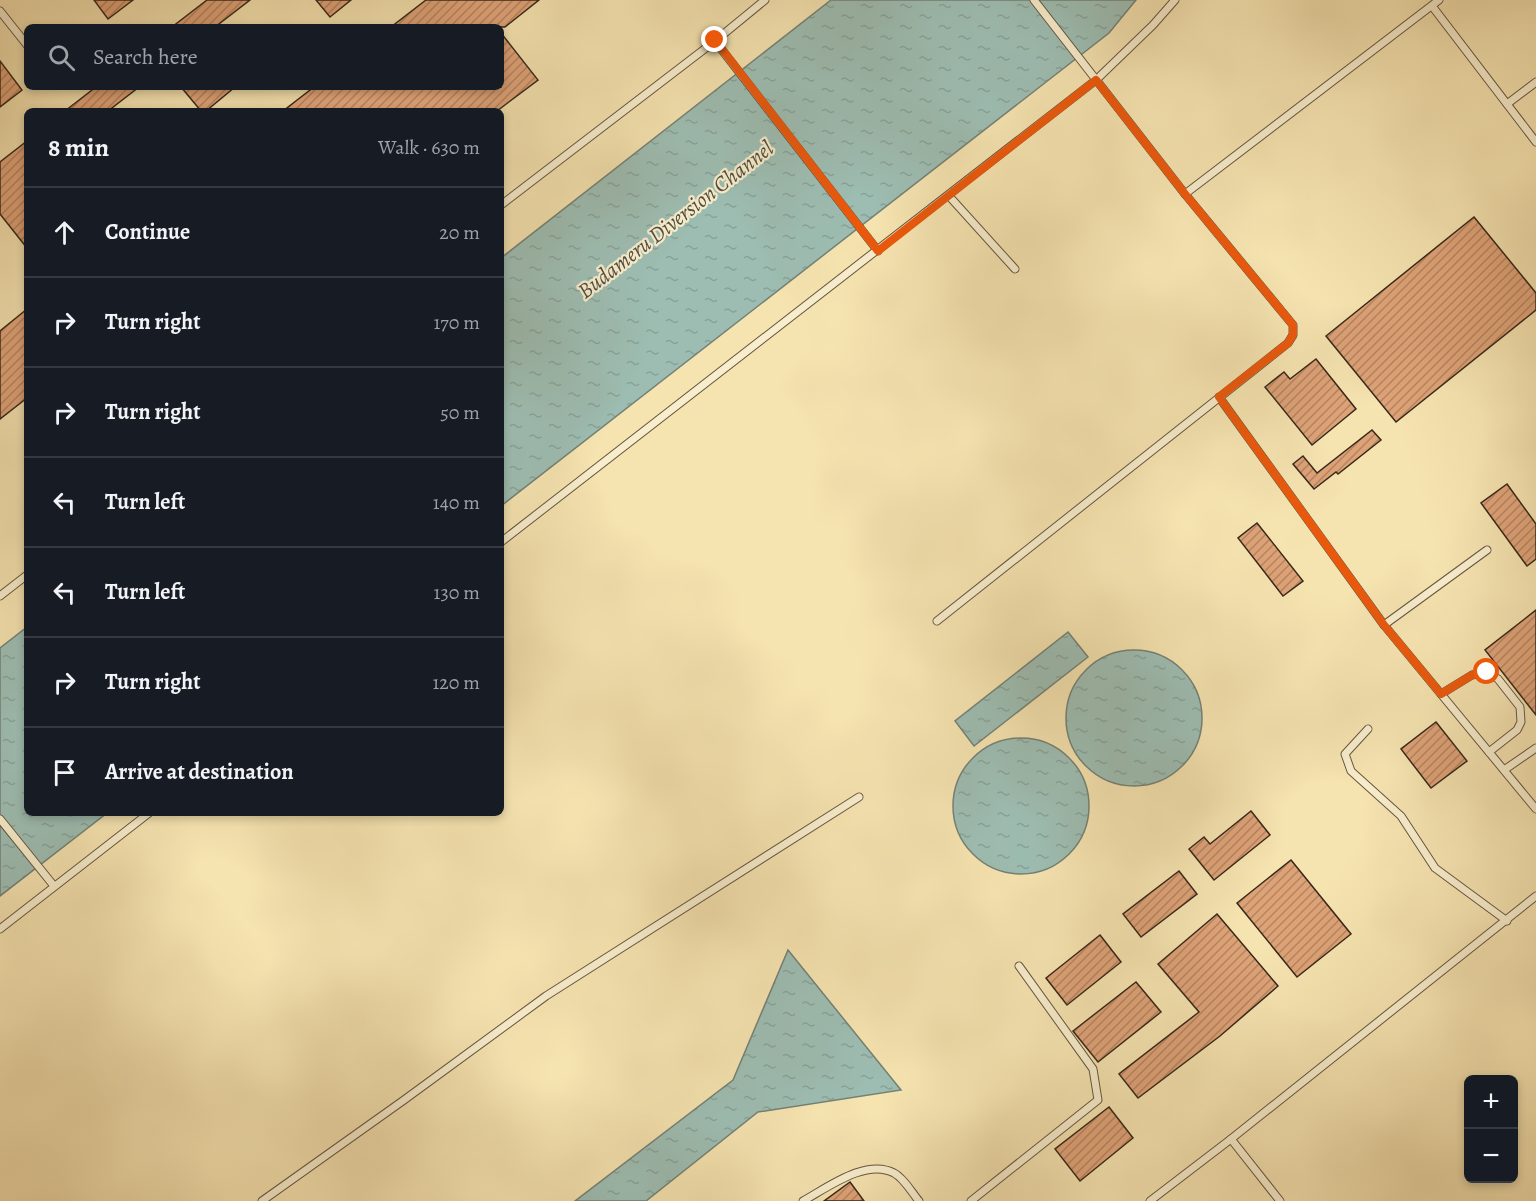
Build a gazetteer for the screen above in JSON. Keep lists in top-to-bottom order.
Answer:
{
  "water": ["Budameru Diversion Channel"],
  "page": {
    "search": "Search here",
    "heading": ["8 min", "Walk · 630 m"],
    "list": [
      ["Continue", "20 m"],
      ["Turn right", "170 m"],
      ["Turn right", "50 m"],
      ["Turn left", "140 m"],
      ["Turn left", "130 m"],
      ["Turn right", "120 m"],
      "Arrive at destination"
    ],
    "map_buttons": ["+", "−"]
  }
}
